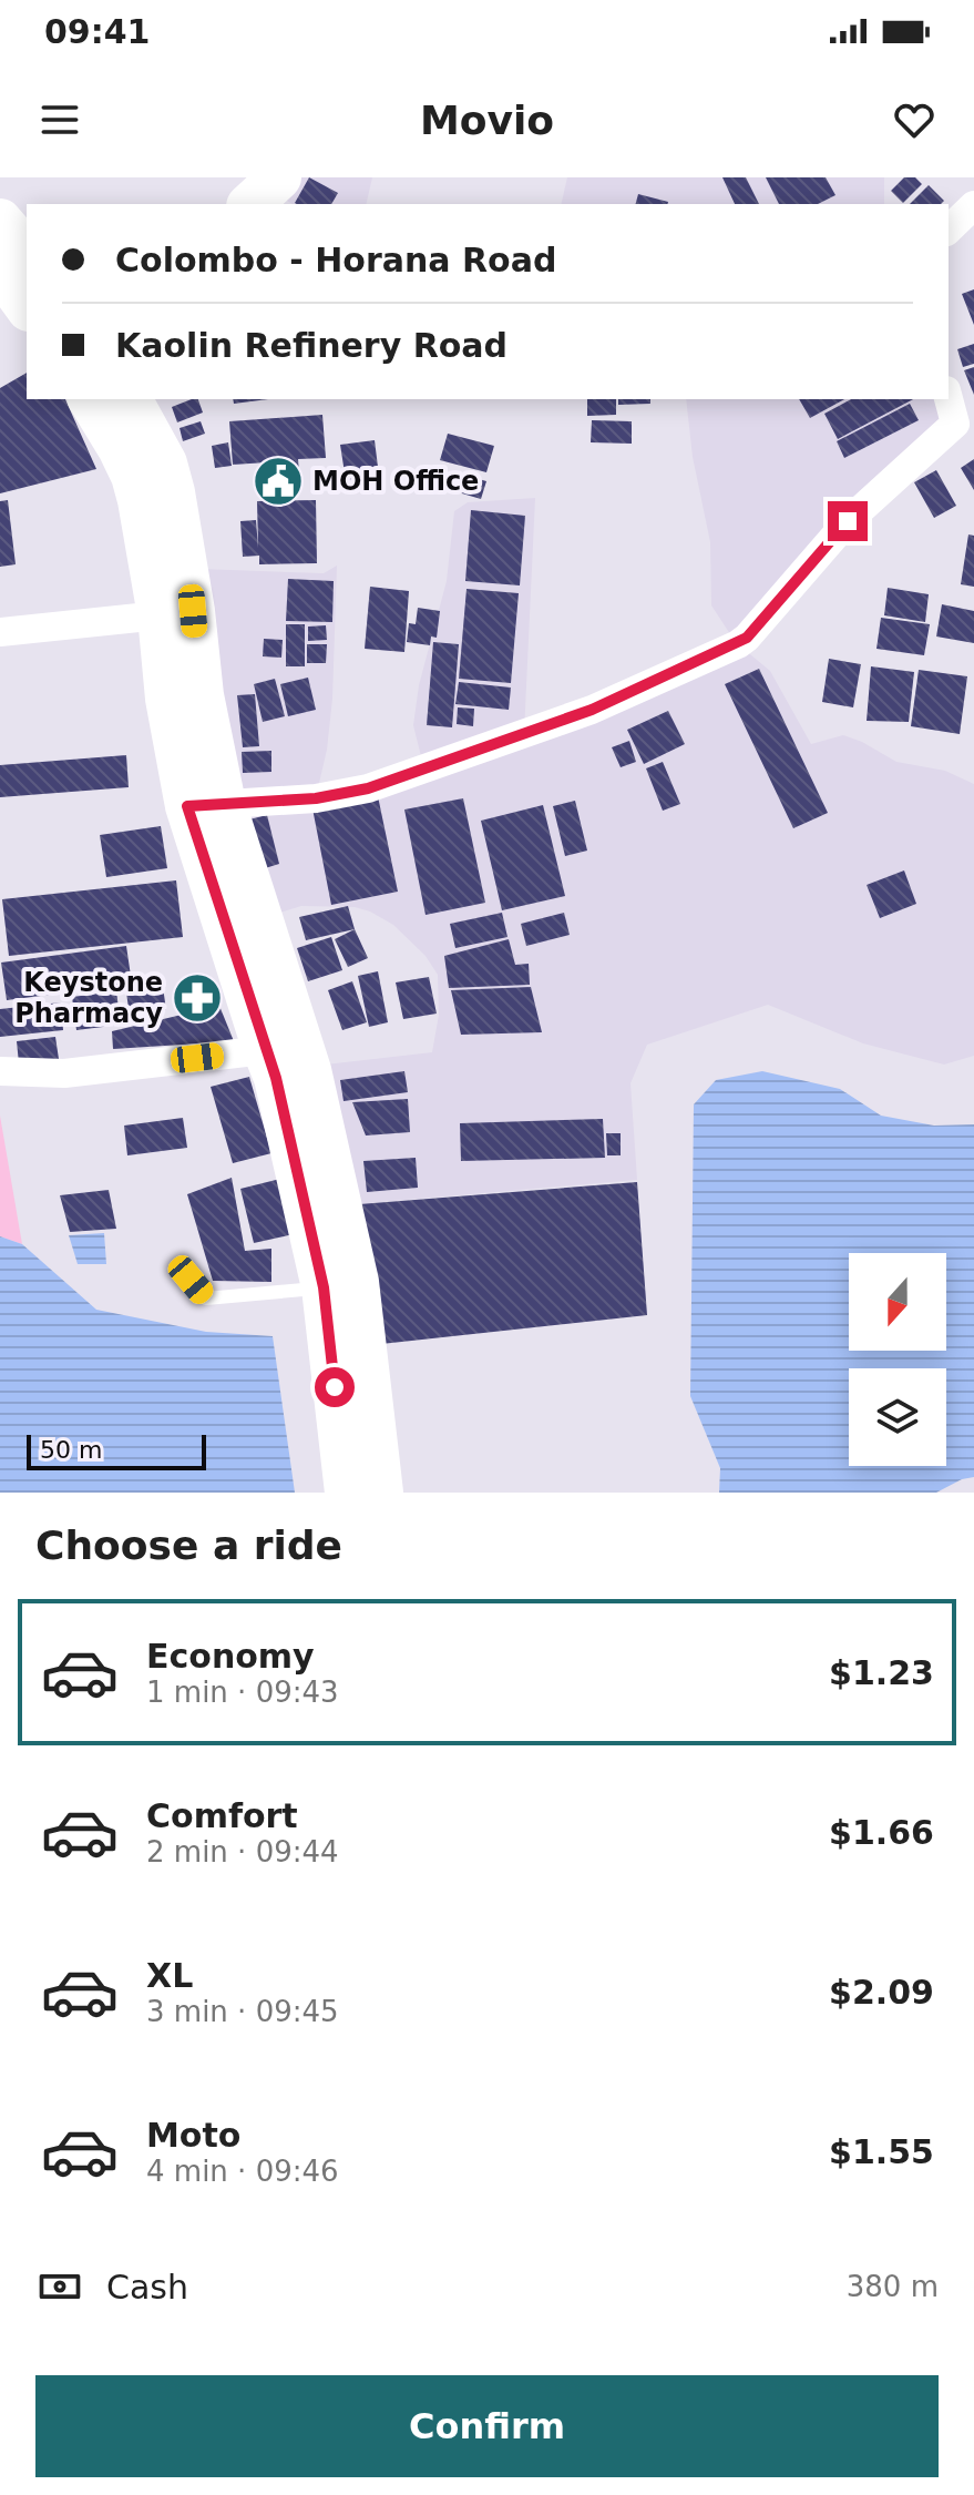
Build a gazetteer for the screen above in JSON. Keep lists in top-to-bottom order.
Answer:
{
  "places": {
    "public building": ["MOH Office"],
    "pharmacy": ["Keystone Pharmacy"]
  },
  "scale_bar": "50 m",
  "north": "bottom",
  "page": {
    "status": "09:41",
    "header": "Movio",
    "banner": ["Colombo - Horana Road", "Kaolin Refinery Road"],
    "scale": "50 m",
    "heading": "Choose a ride",
    "list": [
      {
        "name": "Economy",
        "note": "1 min · 09:43",
        "value": "$1.23"
      },
      {
        "name": "Comfort",
        "note": "2 min · 09:44",
        "value": "$1.66"
      },
      {
        "name": "XL",
        "note": "3 min · 09:45",
        "value": "$2.09"
      },
      {
        "name": "Moto",
        "note": "4 min · 09:46",
        "value": "$1.55"
      }
    ],
    "pay": ["Cash", "380 m"],
    "buttons": "Confirm"
  }
}
